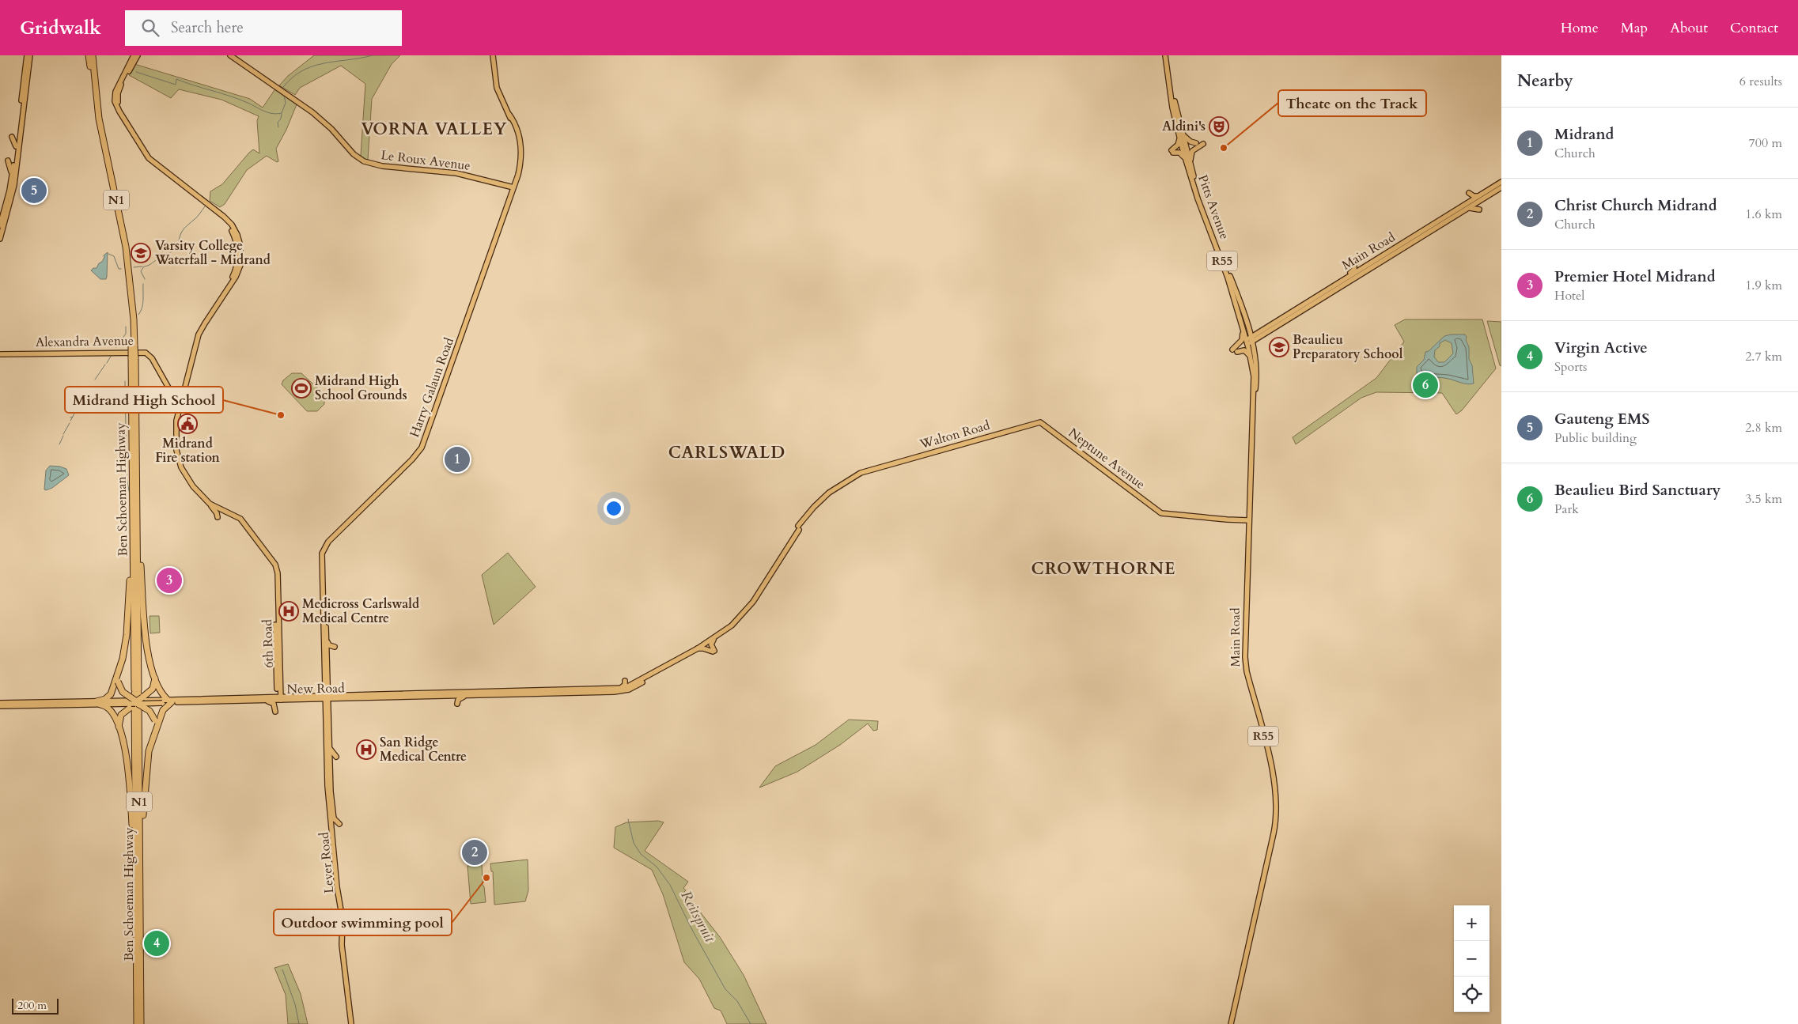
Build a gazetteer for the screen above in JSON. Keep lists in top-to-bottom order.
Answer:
{
  "streets": {
    "highway": ["N1", "Ben Schoeman Highway"],
    "main road": [
      "Le Roux Avenue",
      "Pitts Avenue",
      "Main Road",
      "R55",
      "Alexandra Avenue",
      "Harry Galaun Road",
      "Walton Road",
      "Neptune Avenue",
      "6th Road",
      "New Road",
      "Lever Road"
    ]
  },
  "crossings": [
    ["Le Roux Avenue", "Harry Galaun Road"],
    ["Pitts Avenue", "Main Road"],
    ["Pitts Avenue", "R55"],
    ["Harry Galaun Road", "New Road"],
    ["Harry Galaun Road", "Lever Road"],
    ["Walton Road", "Neptune Avenue"],
    ["Walton Road", "New Road"],
    ["6th Road", "New Road"],
    ["New Road", "Lever Road"]
  ],
  "districts": ["VORNA VALLEY", "CARLSWALD", "CROWTHORNE"],
  "water": ["Reitspruit"],
  "places": {
    "theatre": ["Aldini's"],
    "other": ["Theate on the Track", "Midrand High School", "Outdoor swimming pool"],
    "school or university": ["Varsity College Waterfall - Midrand", "Beaulieu Preparatory School"],
    "sports": ["Midrand High School Grounds"],
    "public building": ["Midrand Fire station"],
    "hospital": ["Medicross Carlswald Medical Centre", "San Ridge Medical Centre"]
  },
  "scale_bar": "200 m",
  "page": {
    "header": "Gridwalk",
    "search": "Search here",
    "nav": [
      "Home",
      "Map",
      "About",
      "Contact"
    ],
    "heading": ["Nearby", "6 results"],
    "list": [
      {
        "mark": "1",
        "name": "Midrand",
        "note": "Church",
        "value": "700 m"
      },
      {
        "mark": "2",
        "name": "Christ Church Midrand",
        "note": "Church",
        "value": "1.6 km"
      },
      {
        "mark": "3",
        "name": "Premier Hotel Midrand",
        "note": "Hotel",
        "value": "1.9 km"
      },
      {
        "mark": "4",
        "name": "Virgin Active",
        "note": "Sports",
        "value": "2.7 km"
      },
      {
        "mark": "5",
        "name": "Gauteng EMS",
        "note": "Public building",
        "value": "2.8 km"
      },
      {
        "mark": "6",
        "name": "Beaulieu Bird Sanctuary",
        "note": "Park",
        "value": "3.5 km"
      }
    ],
    "pins": [
      "5",
      "6",
      "1",
      "3",
      "2",
      "4"
    ],
    "map_buttons": ["+", "−"],
    "scale": "200 m"
  }
}
